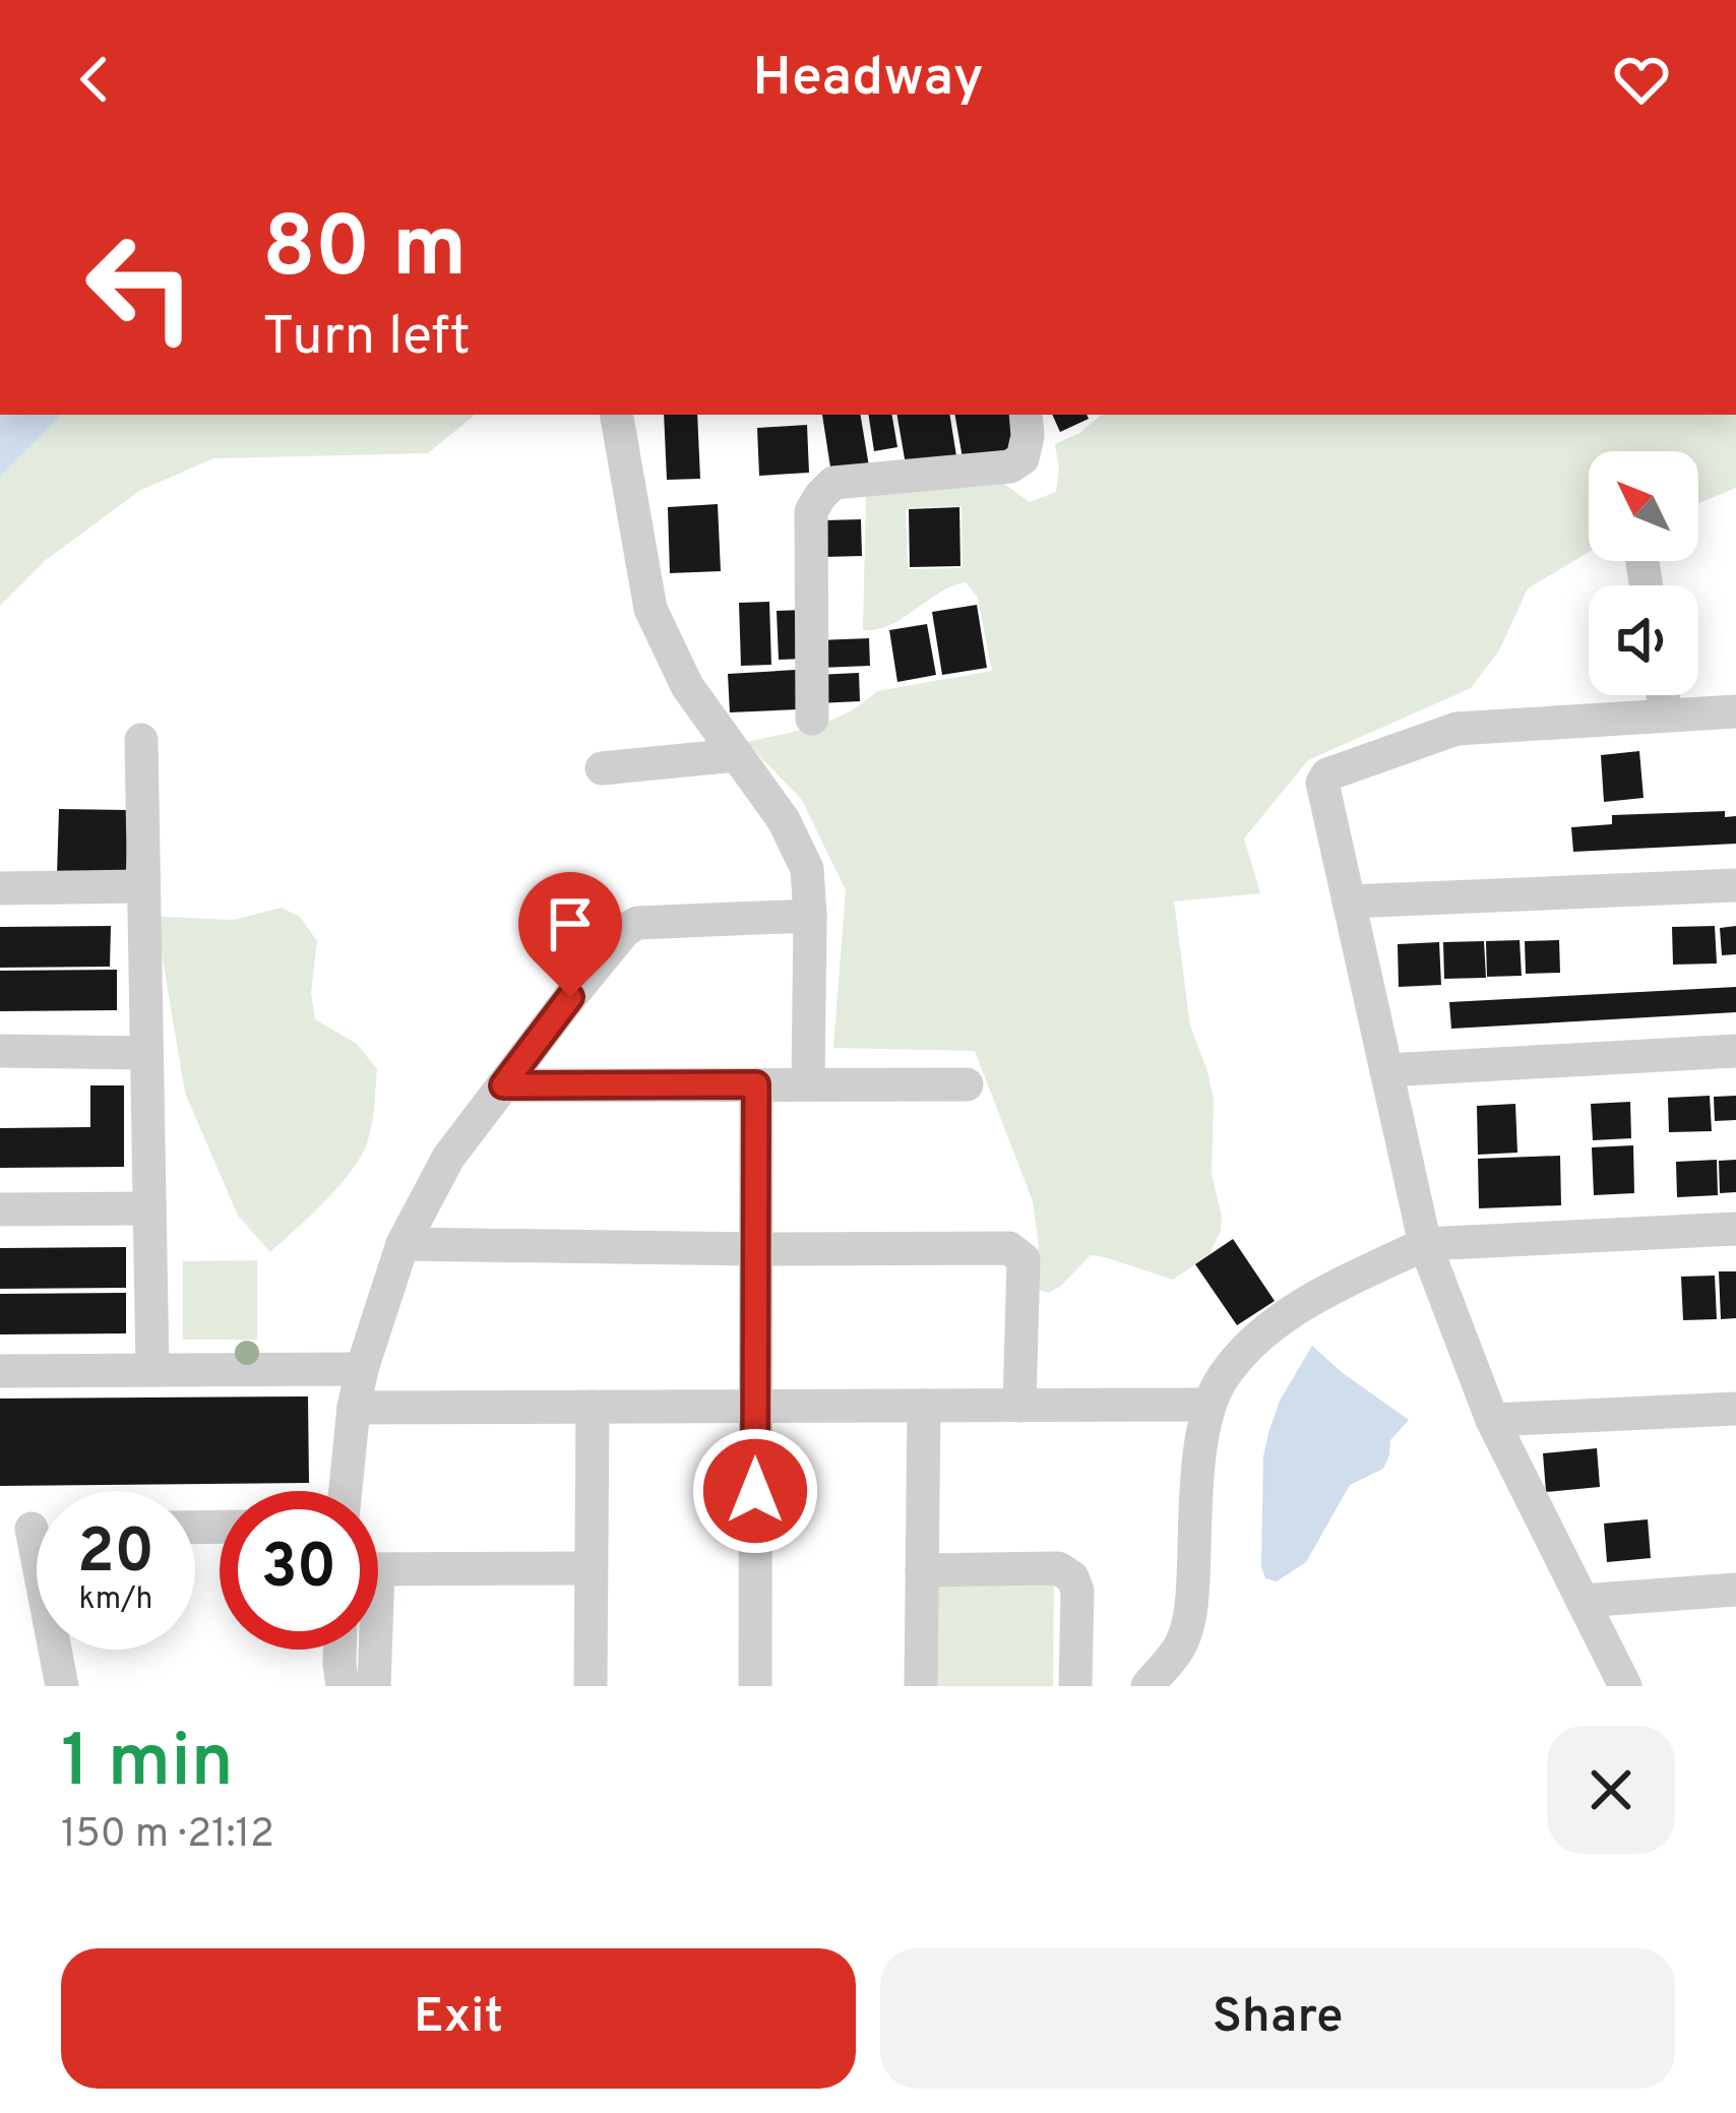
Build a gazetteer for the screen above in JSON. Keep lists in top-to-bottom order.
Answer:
{
  "north": "top left",
  "page": {
    "header": "Headway",
    "turn": ["80 m", "Turn left"],
    "speed": "20 km/h",
    "limit": "30",
    "heading": ["1 min", "150 m · 21:12"],
    "buttons": ["Exit", "Share"]
  }
}
